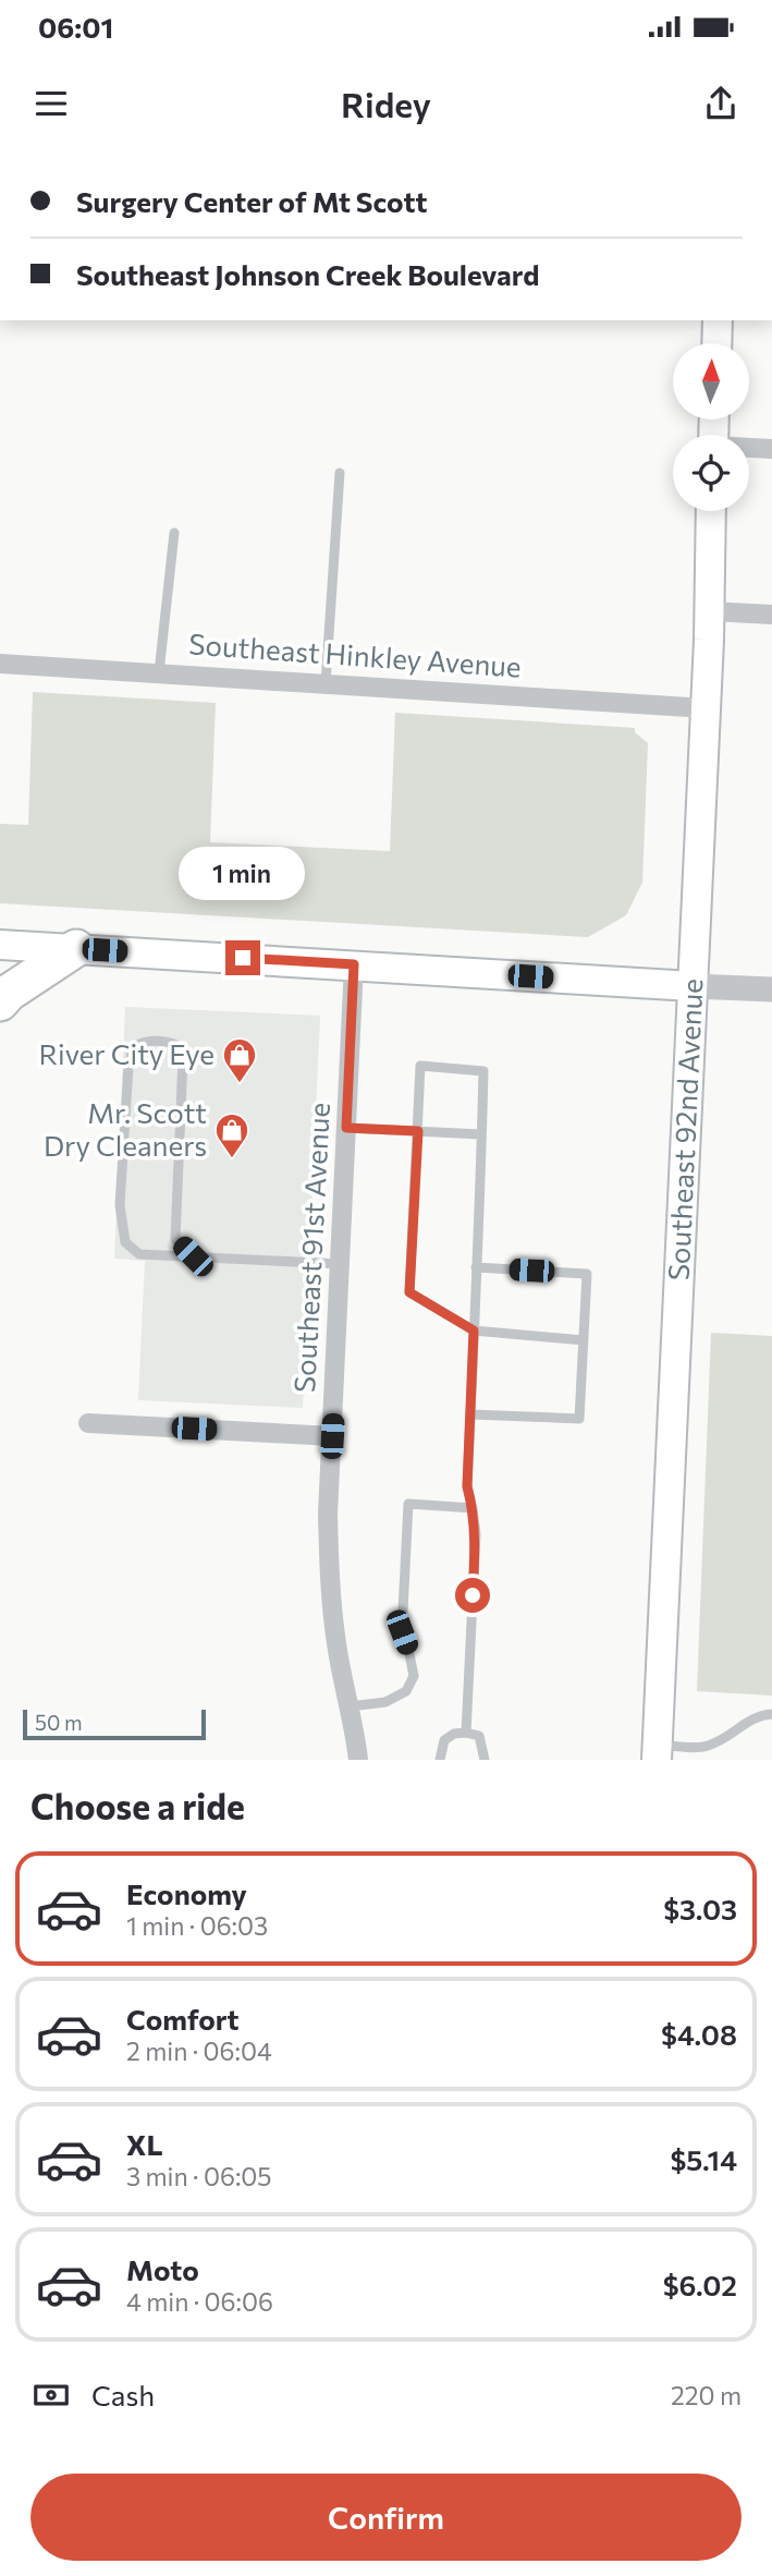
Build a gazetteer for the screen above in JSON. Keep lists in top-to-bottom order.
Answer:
{
  "streets": {
    "main road": ["Southeast 92nd Avenue"],
    "street": ["Southeast Hinkley Avenue", "Southeast 91st Avenue"]
  },
  "crossings": [
    ["Southeast Hinkley Avenue", "Southeast 92nd Avenue"]
  ],
  "places": {
    "shop": ["River City Eye", "Mr. Scott Dry Cleaners"]
  },
  "scale_bar": "50 m",
  "north": "top",
  "page": {
    "status": "06:01",
    "header": "Ridey",
    "banner": ["Surgery Center of Mt Scott", "Southeast Johnson Creek Boulevard"],
    "bubble": "1 min",
    "scale": "50 m",
    "heading": "Choose a ride",
    "list": [
      {
        "name": "Economy",
        "note": "1 min · 06:03",
        "value": "$3.03"
      },
      {
        "name": "Comfort",
        "note": "2 min · 06:04",
        "value": "$4.08"
      },
      {
        "name": "XL",
        "note": "3 min · 06:05",
        "value": "$5.14"
      },
      {
        "name": "Moto",
        "note": "4 min · 06:06",
        "value": "$6.02"
      }
    ],
    "pay": ["Cash", "220 m"],
    "buttons": "Confirm"
  }
}
